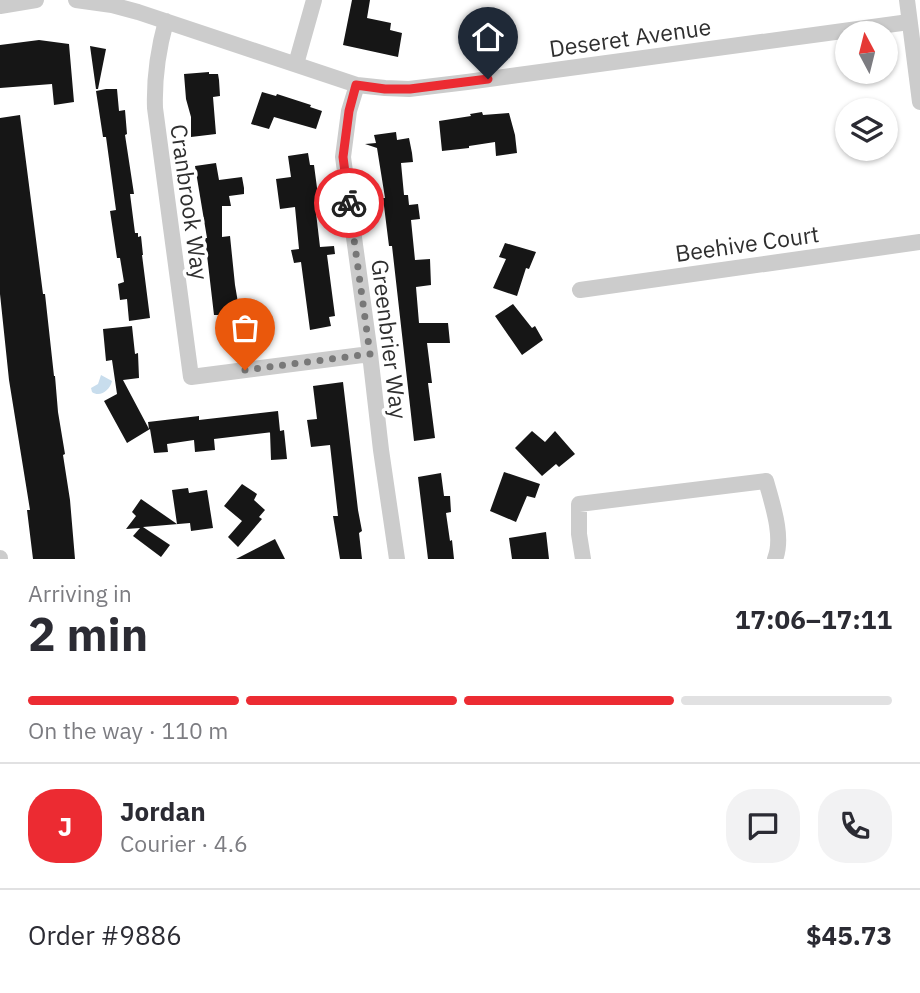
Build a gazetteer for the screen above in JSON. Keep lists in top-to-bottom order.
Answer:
{
  "streets": {
    "street": [
      "Deseret Avenue",
      "Cranbrook Way",
      "Beehive Court",
      "Greenbrier Way"
    ]
  },
  "crossings": [
    ["Deseret Avenue", "Cranbrook Way"],
    ["Deseret Avenue", "Greenbrier Way"],
    ["Cranbrook Way", "Greenbrier Way"]
  ],
  "north": "top",
  "page": {
    "heading": ["2 min", "Arriving in", "17:06–17:11"],
    "panel": [
      "Jordan",
      "Courier · 4.6",
      "Order #9886",
      "$45.73"
    ],
    "bar": "On the way · 110 m",
    "round": "J"
  }
}
